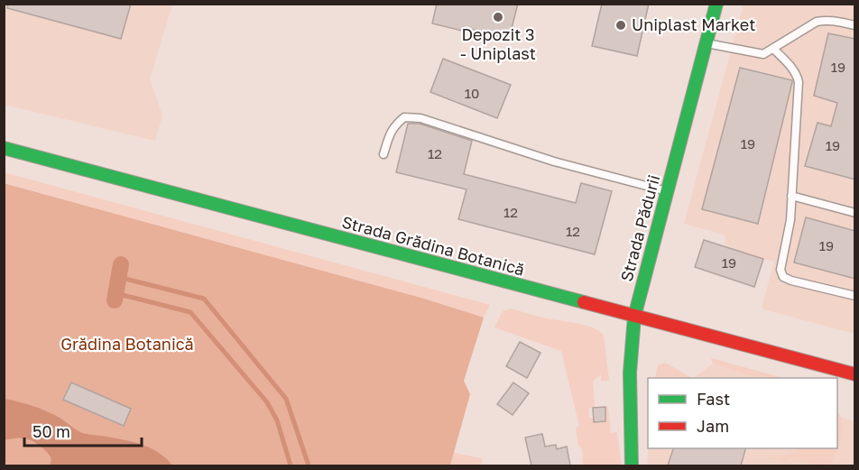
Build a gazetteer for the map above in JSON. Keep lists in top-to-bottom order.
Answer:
{
  "streets": {
    "main road": ["Strada Pădurii", "Strada Grădina Botanică"]
  },
  "crossings": [
    ["Strada Pădurii", "Strada Grădina Botanică"]
  ],
  "parks": ["Grădina Botanică"],
  "places": ["Depozit 3 - Uniplast", "Uniplast Market"],
  "house_numbers": [
    "19",
    "10",
    "19",
    "19",
    "12",
    "12",
    "12",
    "19",
    "19"
  ],
  "legend": ["Fast", "Jam"],
  "scale_bar": "50 m"
}
